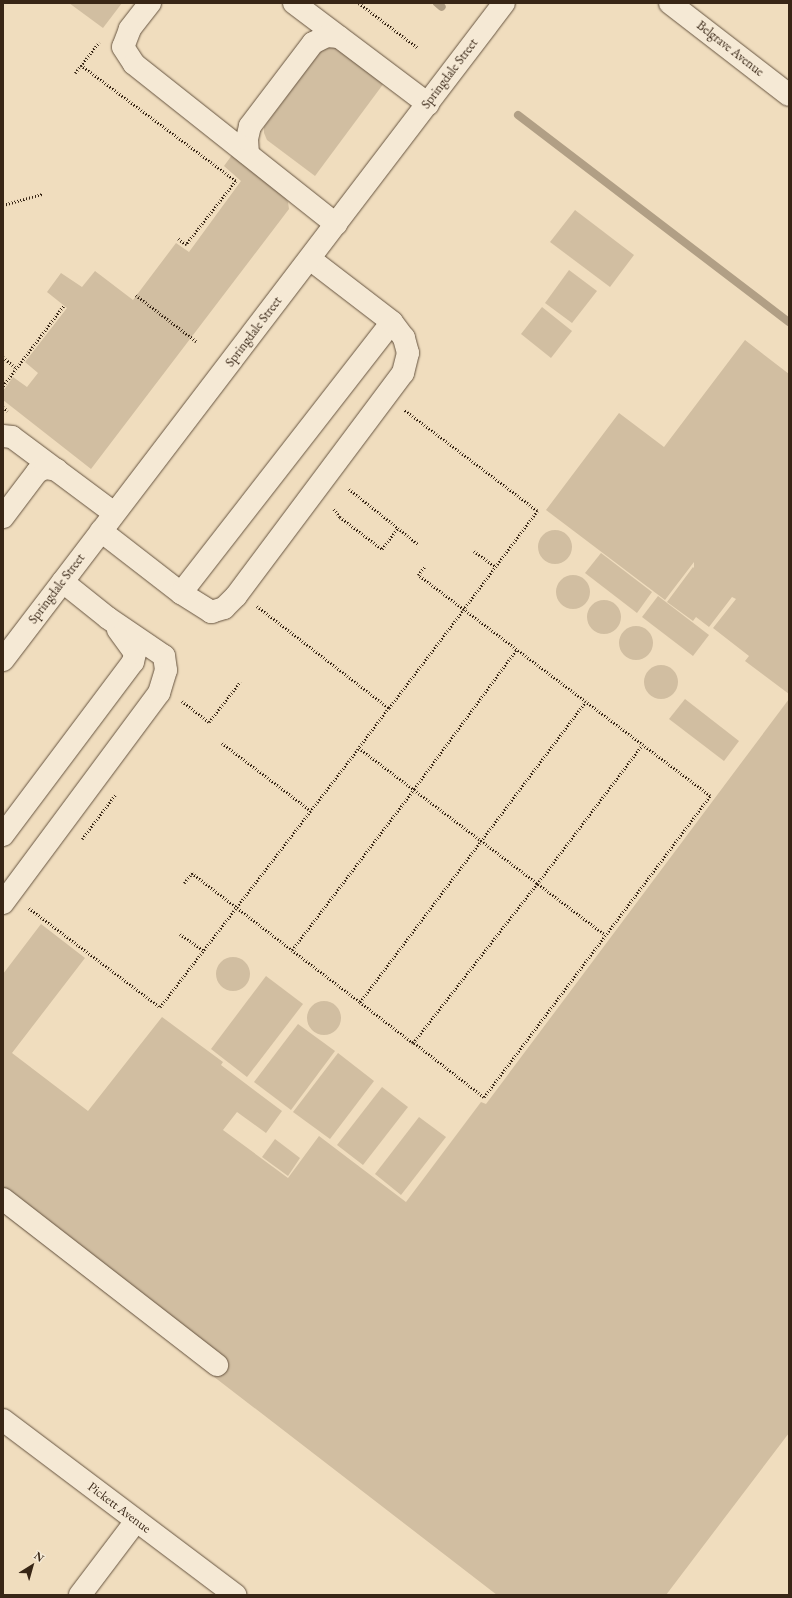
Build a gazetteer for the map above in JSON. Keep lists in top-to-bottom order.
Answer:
{
  "streets": {
    "street": ["Belgrave Avenue", "Springdale Street", "Pickett Avenue"]
  },
  "north": "top right"
}
